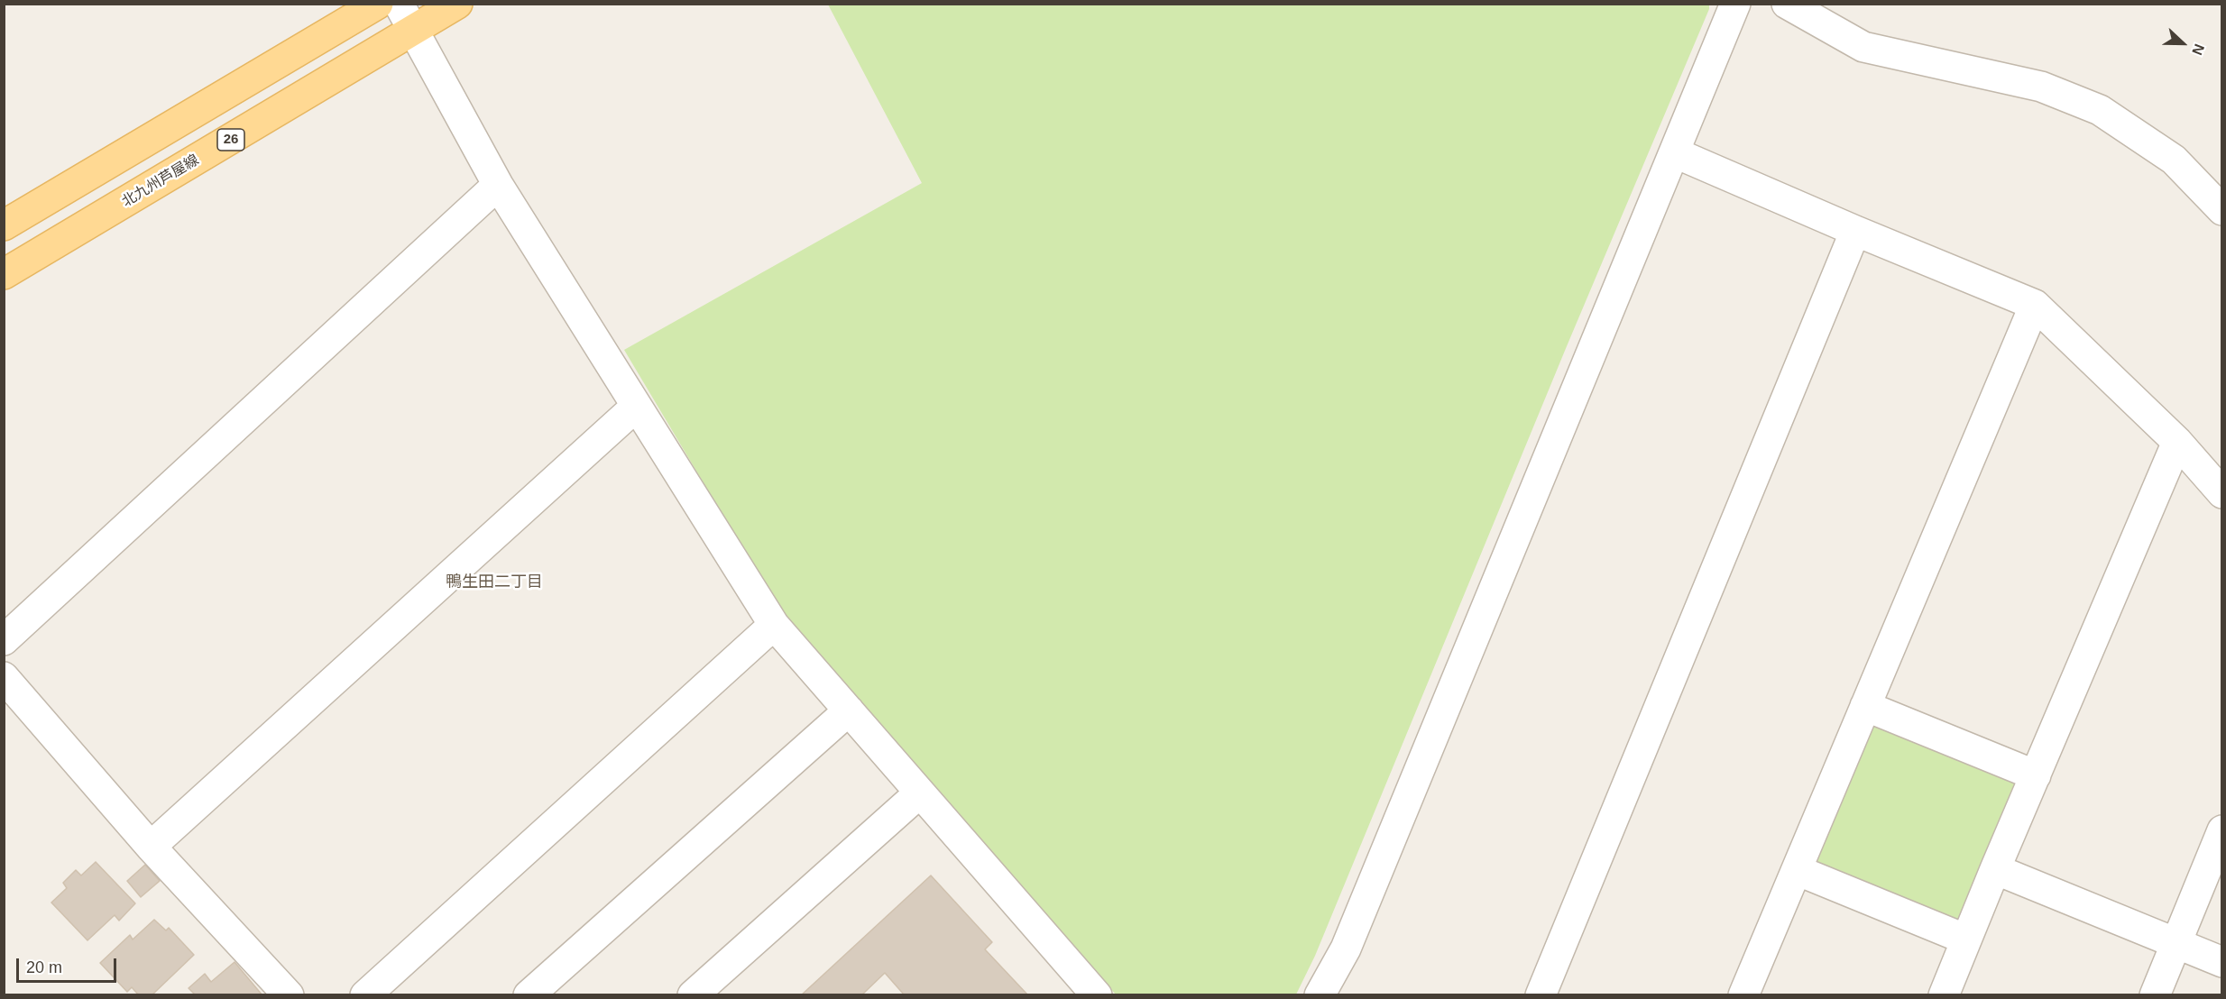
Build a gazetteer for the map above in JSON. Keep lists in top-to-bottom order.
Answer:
{
  "streets": {
    "main road": ["26", "北九州芦屋線"]
  },
  "districts": ["鴨生田二丁目"],
  "scale_bar": "20 m",
  "north": "right"
}
